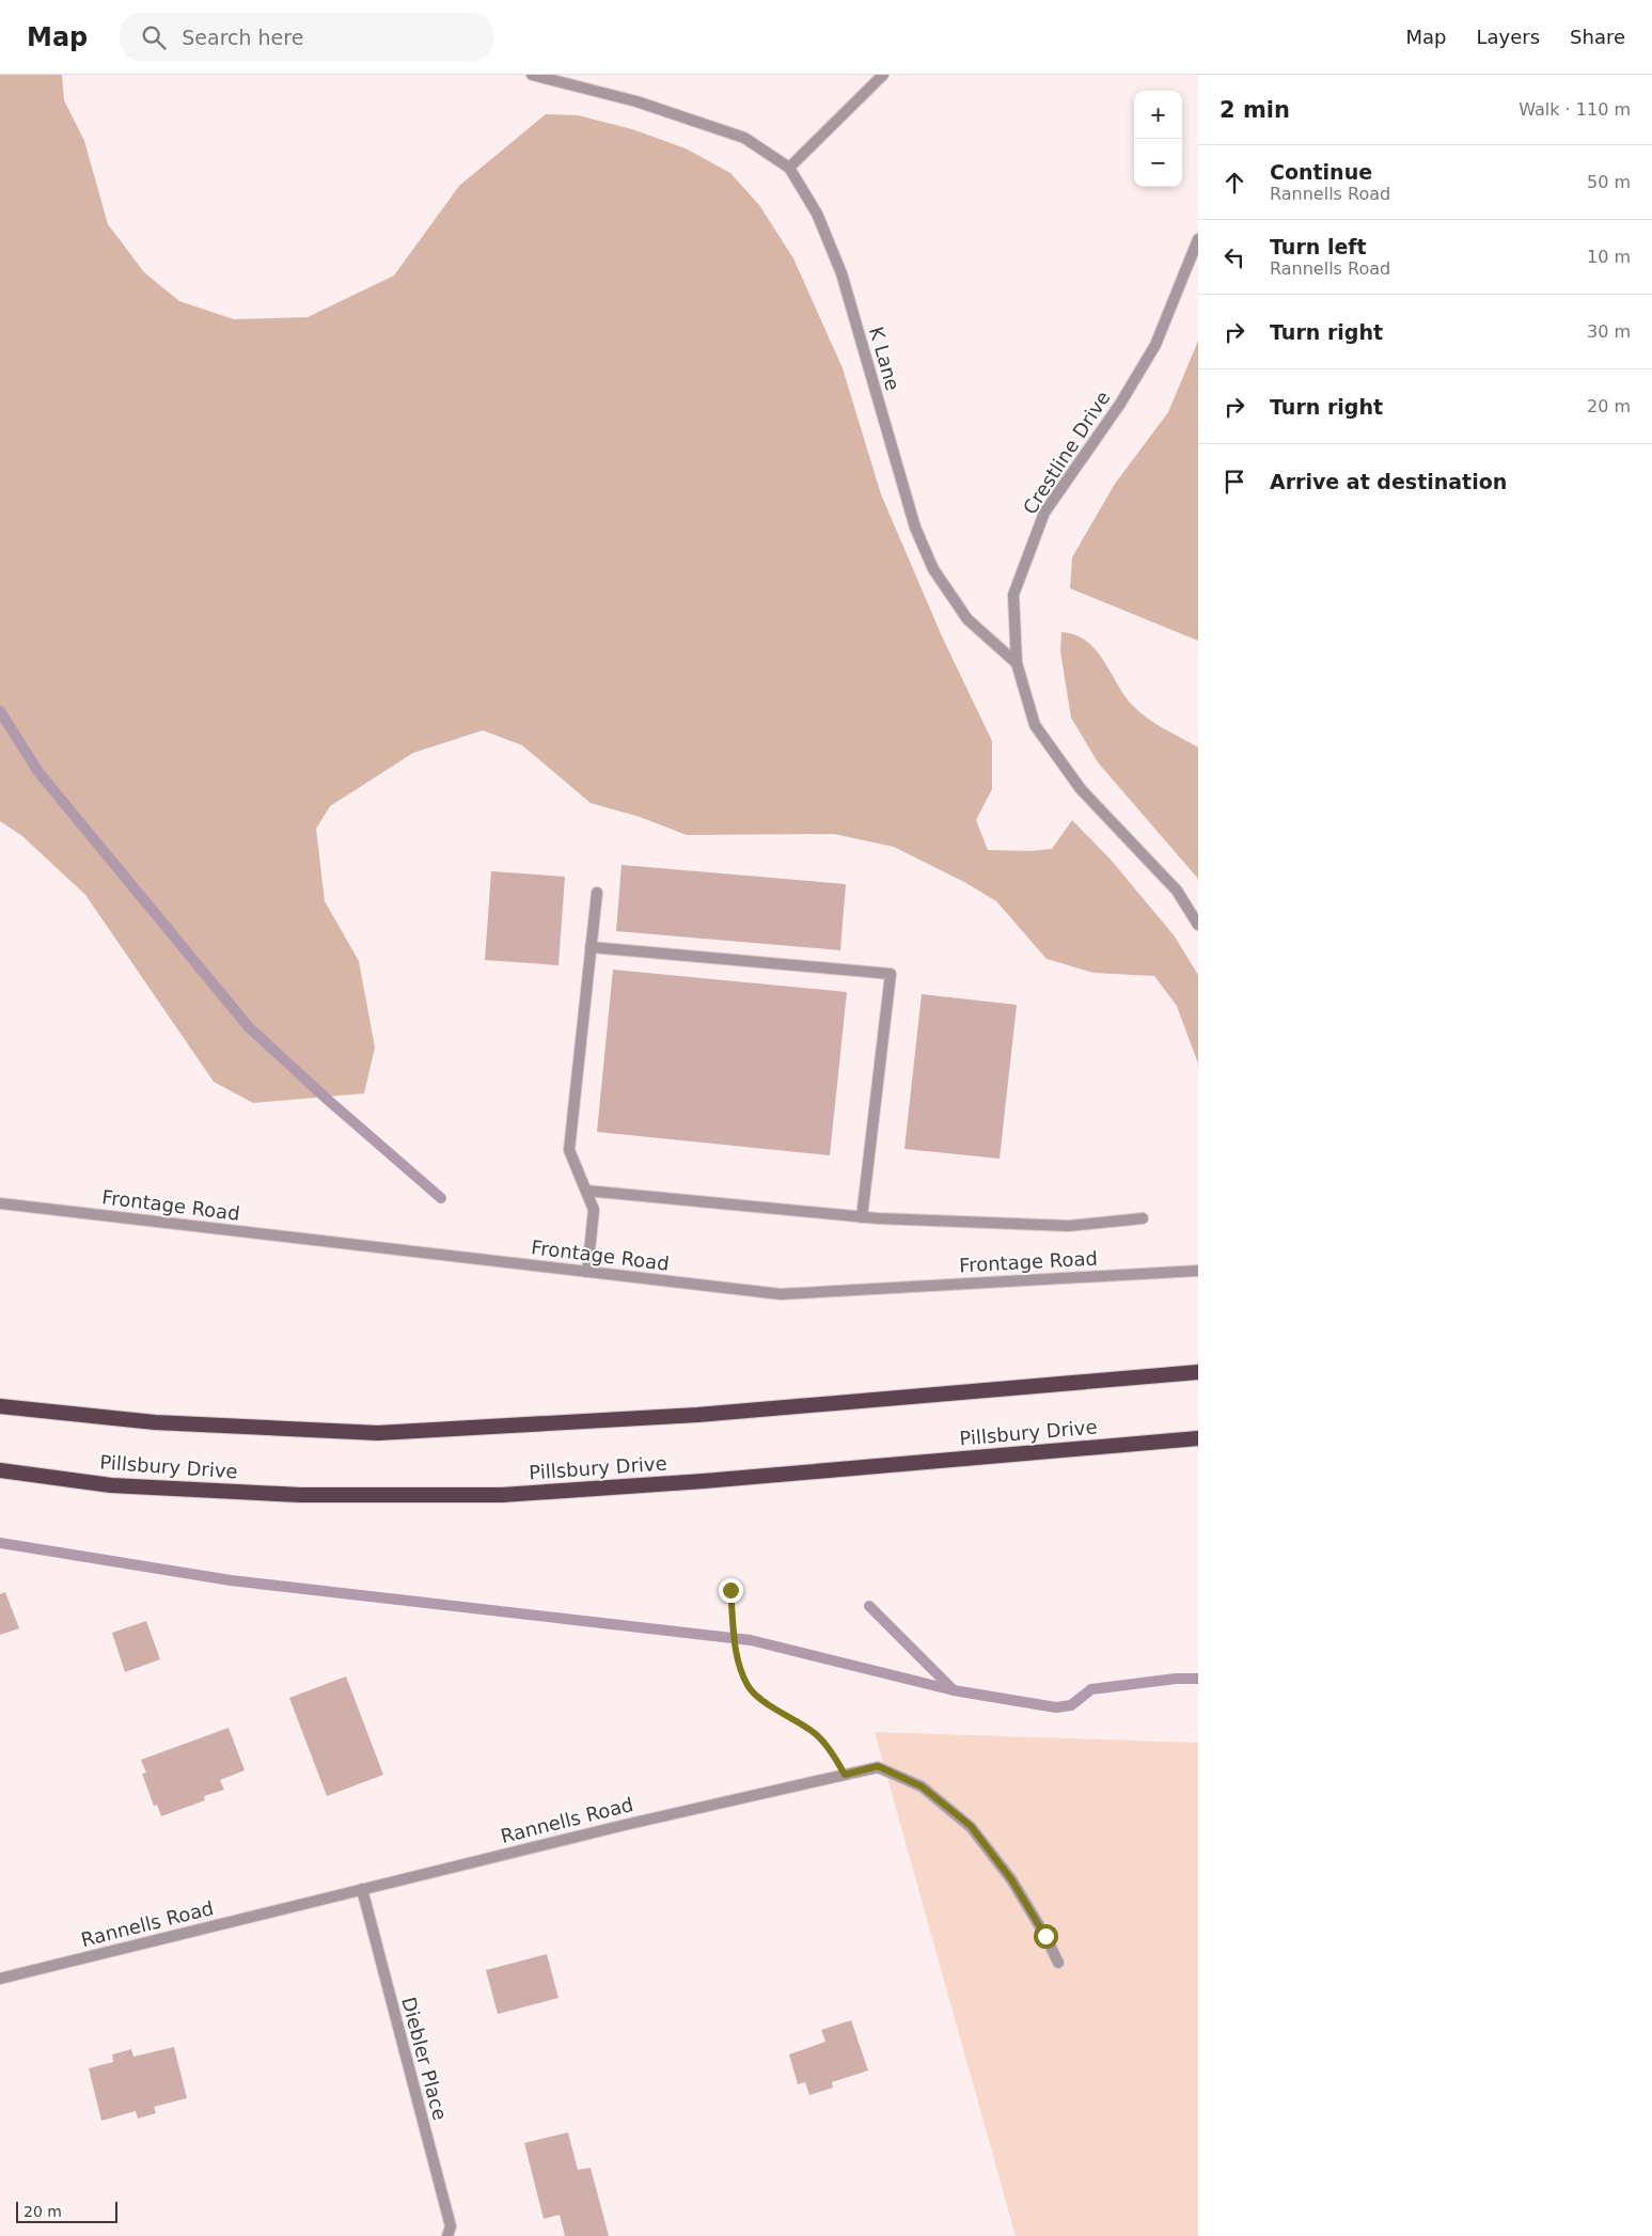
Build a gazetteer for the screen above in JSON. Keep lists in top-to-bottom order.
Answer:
{
  "streets": {
    "highway": ["Pillsbury Drive"],
    "street": [
      "K Lane",
      "Crestline Drive",
      "Frontage Road",
      "Rannells Road",
      "Diebler Place"
    ]
  },
  "crossings": [
    ["K Lane", "Crestline Drive"],
    ["Rannells Road", "Diebler Place"]
  ],
  "scale_bar": "20 m",
  "page": {
    "header": "Map",
    "search": "Search here",
    "nav": ["Map", "Layers", "Share"],
    "heading": ["2 min", "Walk · 110 m"],
    "map_buttons": ["+", "−"],
    "list": [
      ["Continue", "Rannells Road", "50 m"],
      ["Turn left", "Rannells Road", "10 m"],
      ["Turn right", "30 m"],
      ["Turn right", "20 m"],
      "Arrive at destination"
    ],
    "scale": "20 m"
  }
}
